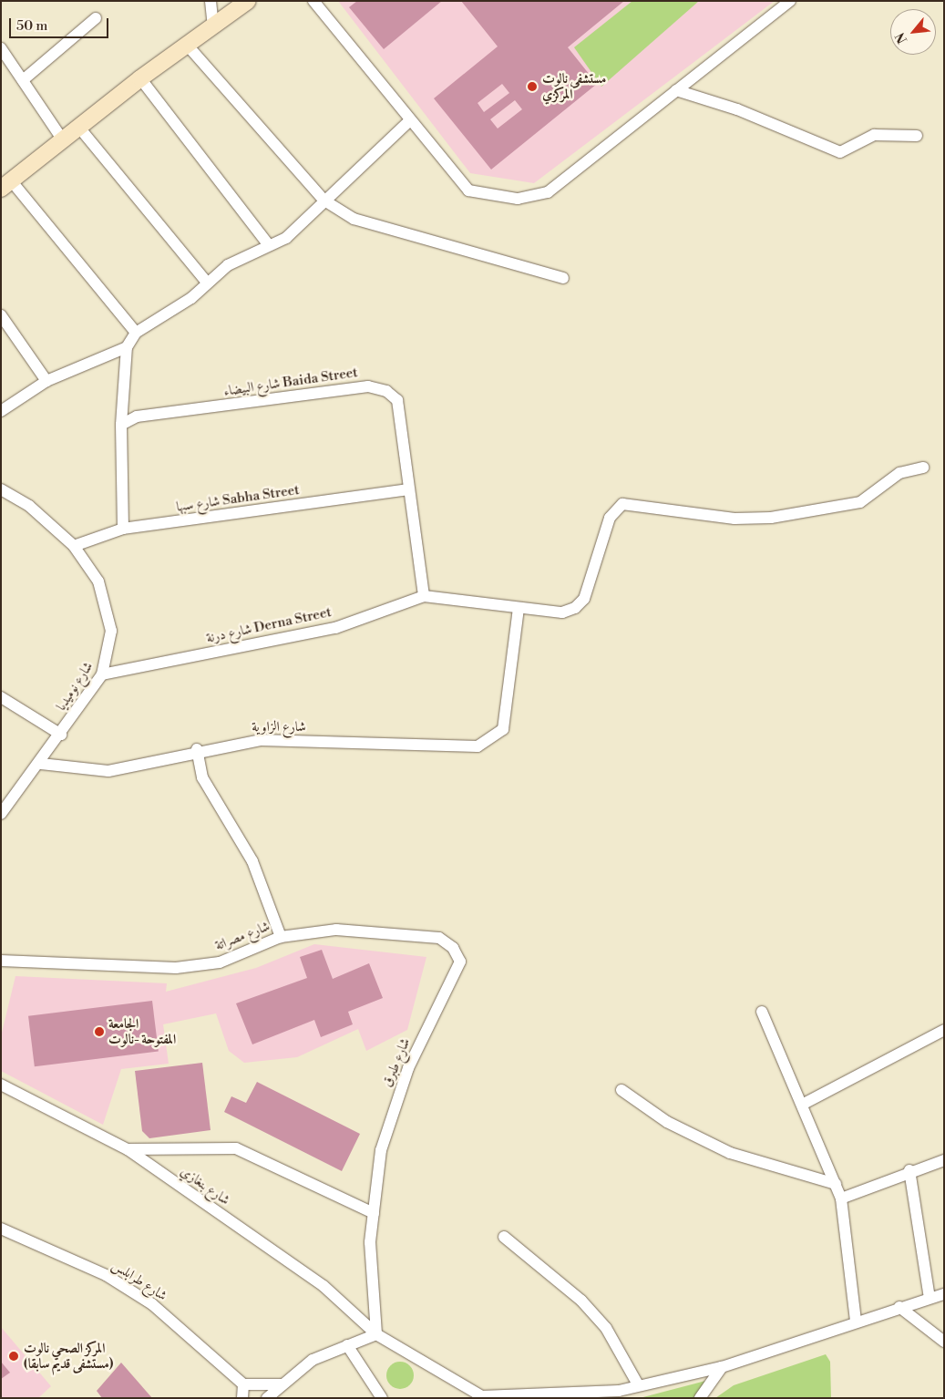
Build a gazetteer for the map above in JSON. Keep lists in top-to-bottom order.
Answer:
{
  "streets": {
    "street": [
      "شارع البيضاء Baida Street",
      "شارع سبها Sabha Street",
      "شارع درنة Derna Street",
      "شارع نوميديا",
      "شارع الزاوية",
      "شارع مصراتة",
      "شارع طبرق",
      "شارع بنغازي",
      "شارع طرابلس"
    ]
  },
  "crossings": [
    ["شارع البيضاء Baida Street", "شارع سبها Sabha Street"],
    ["شارع البيضاء Baida Street", "شارع درنة Derna Street"],
    ["شارع سبها Sabha Street", "شارع نوميديا"],
    ["شارع درنة Derna Street", "شارع نوميديا"],
    ["شارع درنة Derna Street", "شارع الزاوية"],
    ["شارع نوميديا", "شارع الزاوية"],
    ["شارع مصراتة", "شارع طبرق"]
  ],
  "places": ["مستشفى نالوت المركزي", "الجامعة المفتوحة -نالوت", "المركز الصحي نالوت (مستشفى قديم سابقا)"],
  "scale_bar": "50 m",
  "north": "bottom left"
}
